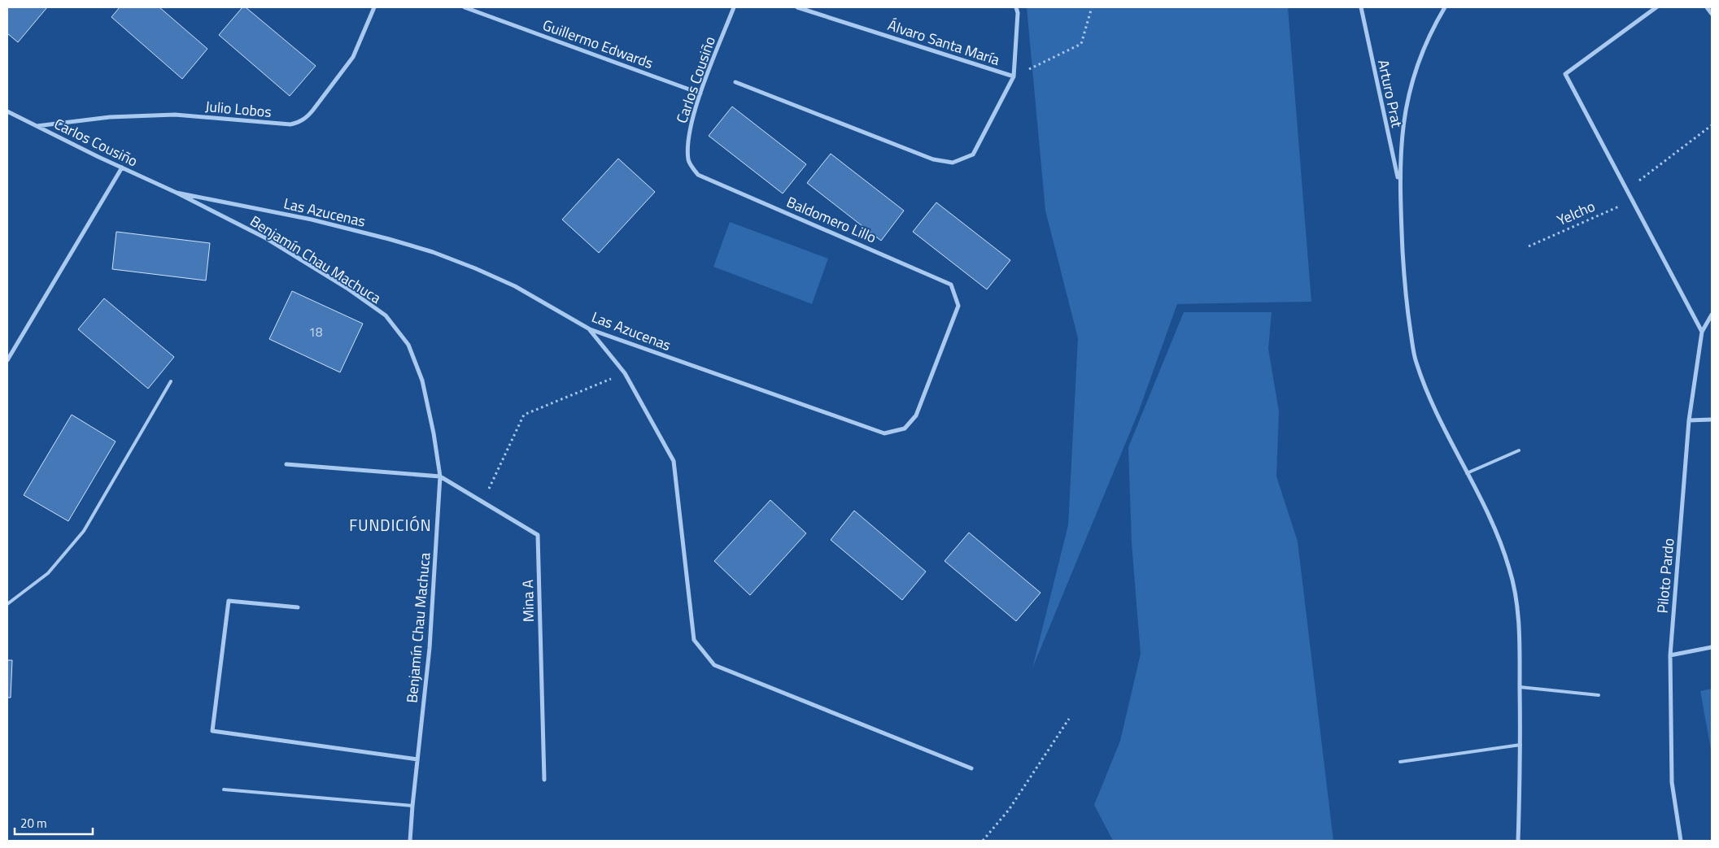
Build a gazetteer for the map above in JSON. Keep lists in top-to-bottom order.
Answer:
{
  "streets": {
    "street": [
      "Álvaro Santa María",
      "Guillermo Edwards",
      "Carlos Cousiño",
      "Arturo Prat",
      "Julio Lobos",
      "Las Azucenas",
      "Baldomero Lillo",
      "Benjamín Chau Machuca",
      "Piloto Pardo",
      "Mina A"
    ],
    "path": ["Yelcho"]
  },
  "crossings": [
    ["Guillermo Edwards", "Carlos Cousiño"],
    ["Carlos Cousiño", "Julio Lobos"],
    ["Carlos Cousiño", "Las Azucenas"],
    ["Carlos Cousiño", "Baldomero Lillo"],
    ["Carlos Cousiño", "Benjamín Chau Machuca"],
    ["Las Azucenas", "Baldomero Lillo"],
    ["Las Azucenas", "Benjamín Chau Machuca"],
    ["Benjamín Chau Machuca", "Mina A"]
  ],
  "districts": ["FUNDICIÓN"],
  "house_numbers": ["18"],
  "scale_bar": "20 m"
}
